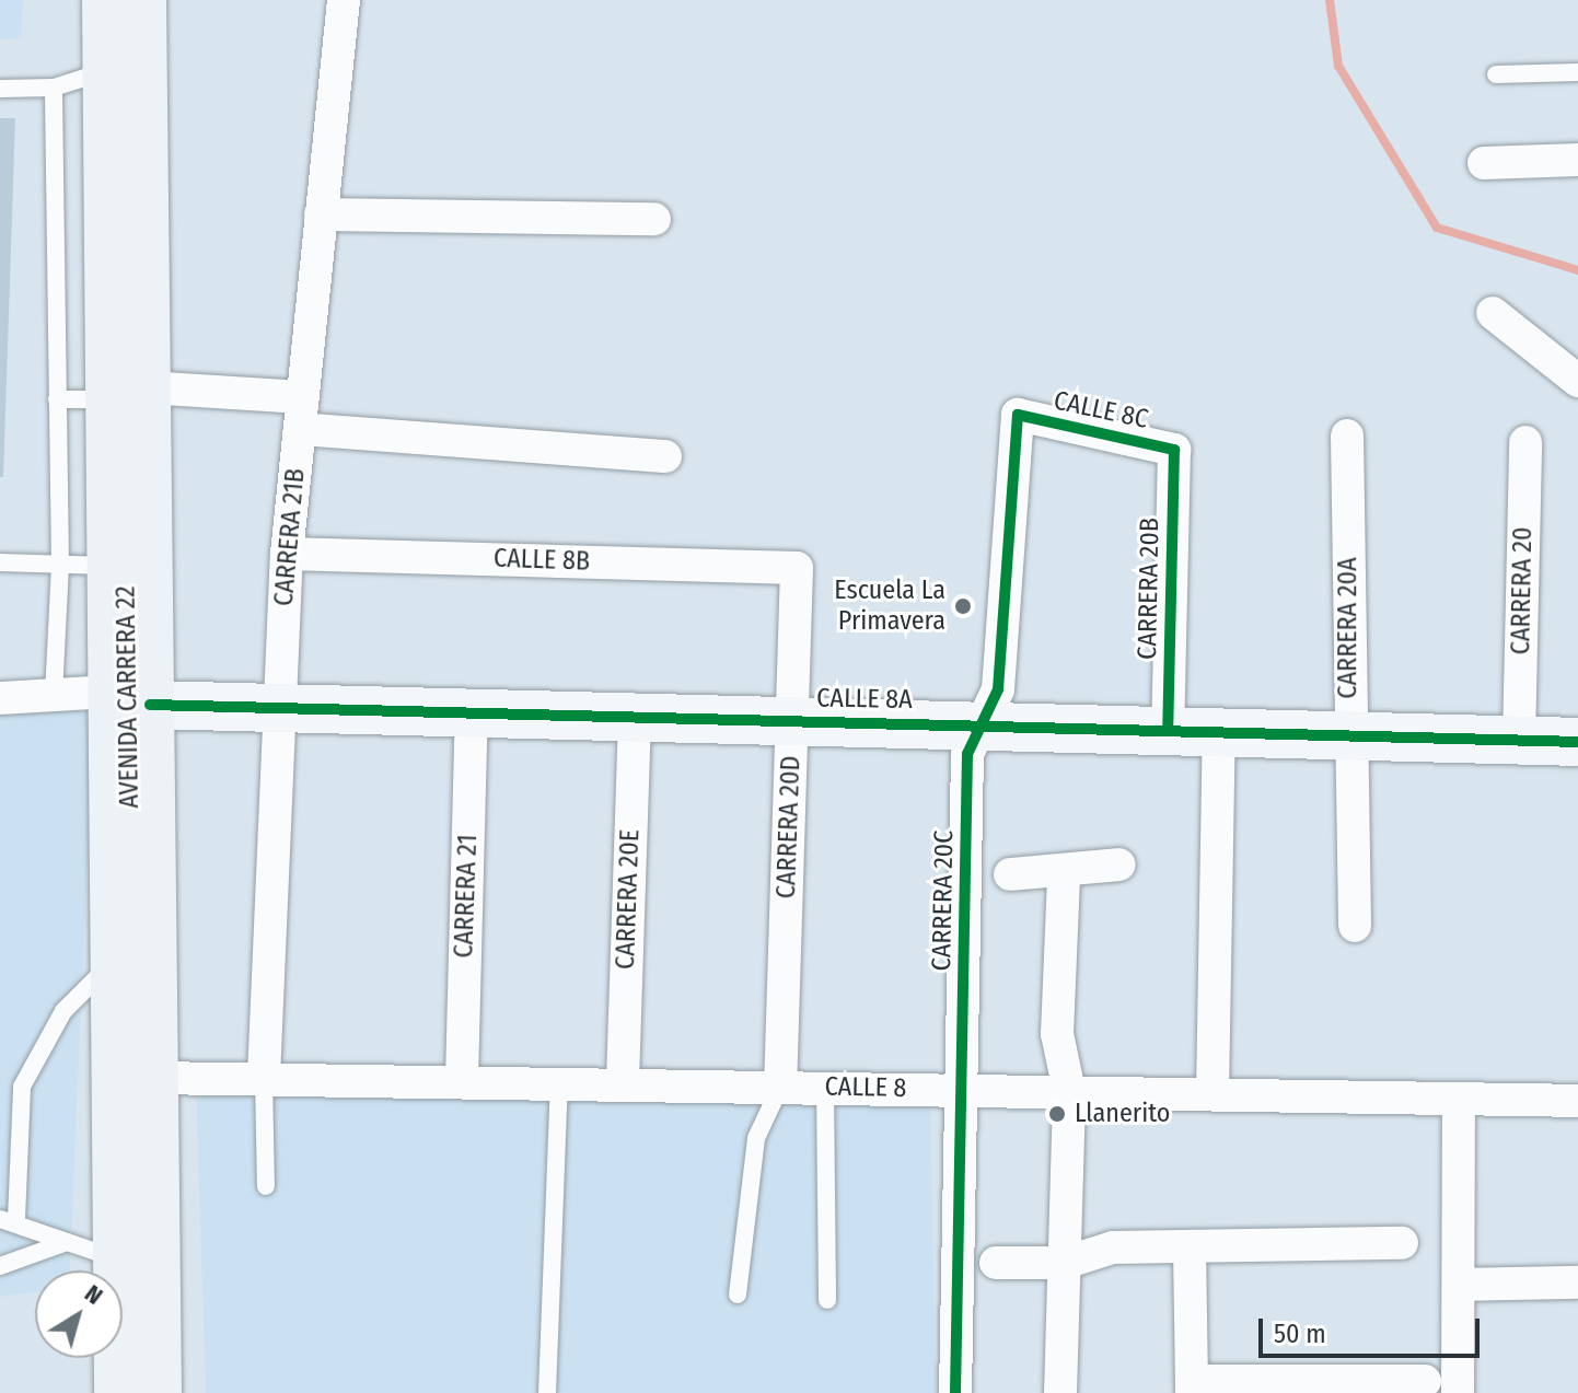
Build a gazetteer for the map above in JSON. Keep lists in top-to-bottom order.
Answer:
{
  "streets": {
    "main road": ["AVENIDA CARRERA 22"],
    "street": [
      "CALLE 8C",
      "CARRERA 21B",
      "CALLE 8B",
      "CARRERA 20B",
      "CARRERA 20",
      "CARRERA 20A",
      "CALLE 8A",
      "CARRERA 20D",
      "CARRERA 21",
      "CARRERA 20E",
      "CARRERA 20C",
      "CALLE 8"
    ]
  },
  "crossings": [
    ["CALLE 8C", "CARRERA 20B"],
    ["CALLE 8C", "CARRERA 20C"],
    ["CARRERA 21B", "CALLE 8B"],
    ["CARRERA 21B", "CALLE 8A"],
    ["CARRERA 21B", "CALLE 8"],
    ["CALLE 8B", "CARRERA 20D"],
    ["CARRERA 20B", "CALLE 8A"],
    ["CARRERA 20", "CALLE 8A"],
    ["CARRERA 20A", "CALLE 8A"],
    ["AVENIDA CARRERA 22", "CALLE 8A"],
    ["AVENIDA CARRERA 22", "CALLE 8"],
    ["CALLE 8A", "CARRERA 20D"],
    ["CALLE 8A", "CARRERA 21"],
    ["CALLE 8A", "CARRERA 20E"],
    ["CALLE 8A", "CARRERA 20C"],
    ["CARRERA 20D", "CALLE 8"],
    ["CARRERA 21", "CALLE 8"],
    ["CARRERA 20E", "CALLE 8"],
    ["CARRERA 20C", "CALLE 8"]
  ],
  "places": ["Escuela La Primavera", "Llanerito"],
  "scale_bar": "50 m",
  "north": "top right"
}
